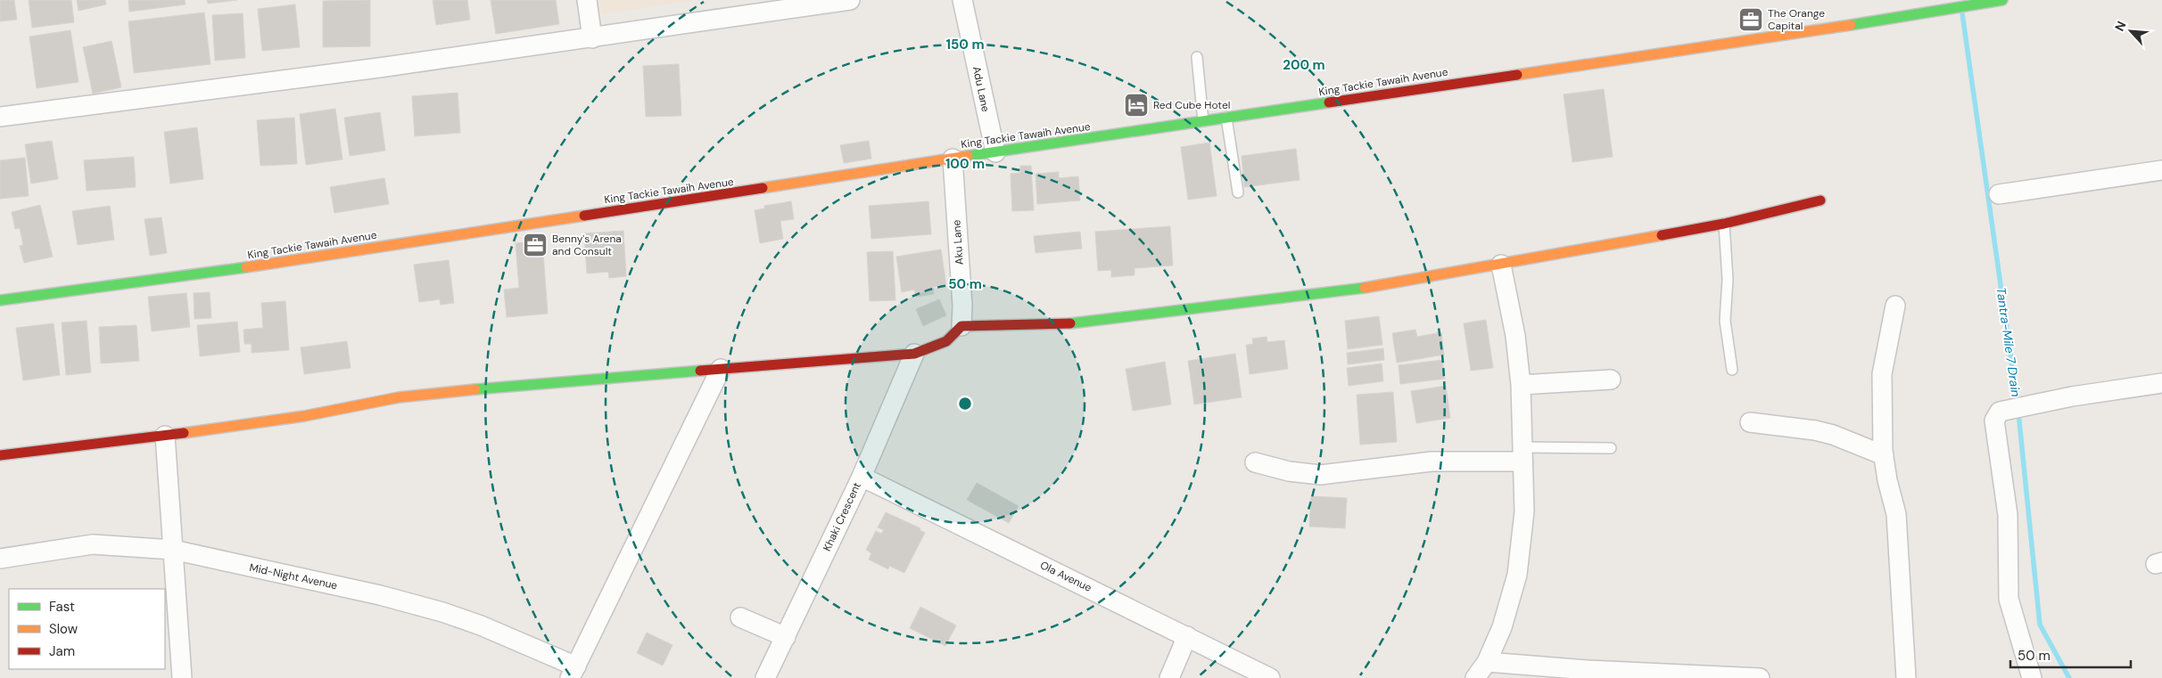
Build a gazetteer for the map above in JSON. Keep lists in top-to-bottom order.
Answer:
{
  "streets": {
    "street": [
      "King Tackie Tawaih Avenue",
      "Adu Lane",
      "Aku Lane",
      "Khaki Crescent",
      "Mid-Night Avenue",
      "Ola Avenue"
    ]
  },
  "crossings": [
    ["King Tackie Tawaih Avenue", "Adu Lane"],
    ["King Tackie Tawaih Avenue", "Aku Lane"],
    ["Khaki Crescent", "Ola Avenue"]
  ],
  "water": ["Tantra-Mile 7 Drain"],
  "places": {
    "office": ["The Orange Capital", "Benny's Arena and Consult"],
    "hotel": ["Red Cube Hotel"]
  },
  "legend": ["Fast", "Slow", "Jam"],
  "scale_bar": "50 m",
  "north": "top left",
  "rings": [
    "150 m",
    "200 m",
    "100 m",
    "50 m"
  ]
}
